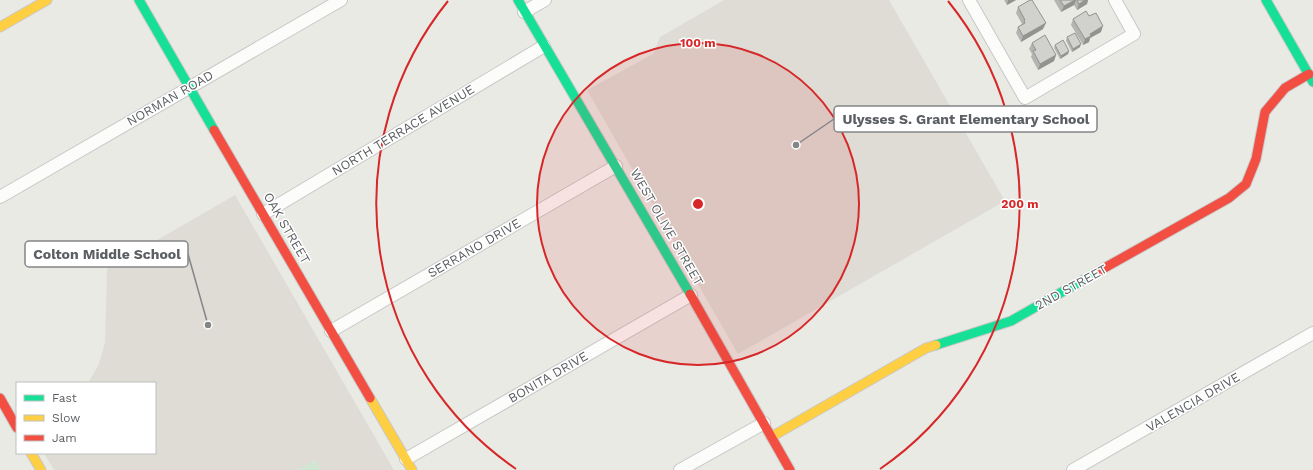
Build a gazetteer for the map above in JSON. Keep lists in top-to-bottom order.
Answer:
{
  "streets": {
    "street": [
      "NORMAN ROAD",
      "NORTH TERRACE AVENUE",
      "WEST OLIVE STREET",
      "OAK STREET",
      "SERRANO DRIVE",
      "2ND STREET",
      "BONITA DRIVE",
      "VALENCIA DRIVE"
    ]
  },
  "crossings": [
    ["NORMAN ROAD", "OAK STREET"],
    ["NORTH TERRACE AVENUE", "WEST OLIVE STREET"],
    ["NORTH TERRACE AVENUE", "OAK STREET"],
    ["WEST OLIVE STREET", "SERRANO DRIVE"],
    ["WEST OLIVE STREET", "2ND STREET"],
    ["WEST OLIVE STREET", "BONITA DRIVE"],
    ["OAK STREET", "SERRANO DRIVE"],
    ["OAK STREET", "BONITA DRIVE"]
  ],
  "places": ["Ulysses S. Grant Elementary School", "Colton Middle School"],
  "legend": ["Fast", "Slow", "Jam"],
  "rings": ["100 m", "200 m"]
}
